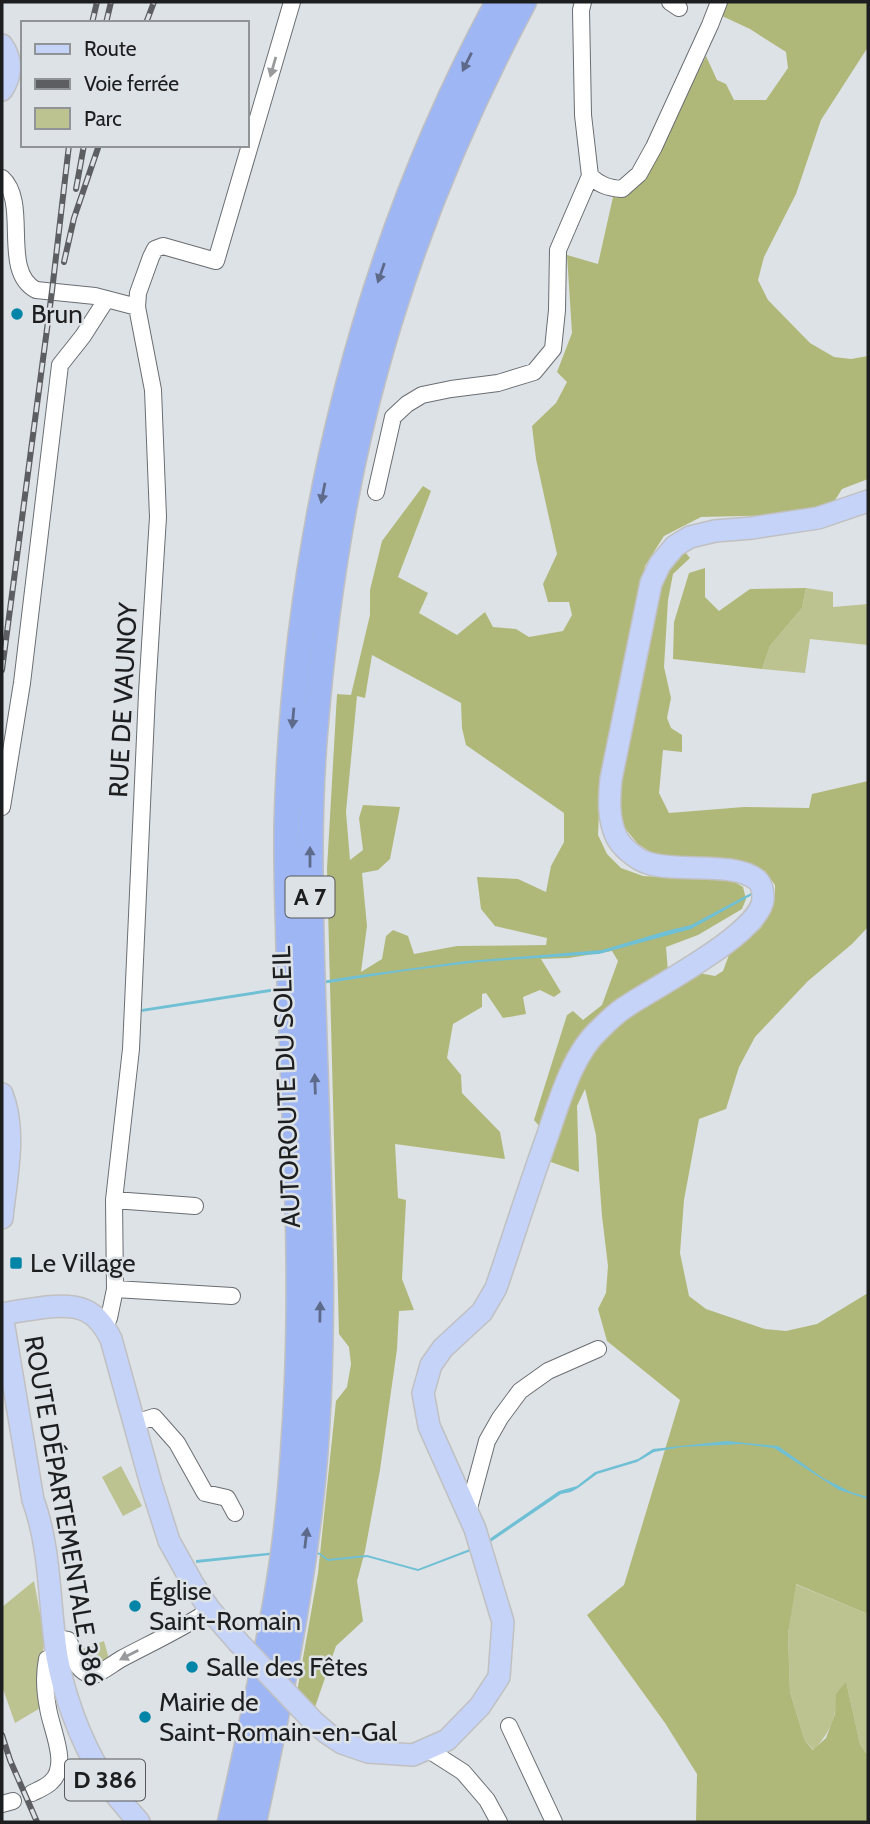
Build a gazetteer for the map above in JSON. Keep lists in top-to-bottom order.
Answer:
{
  "streets": {
    "highway": ["A 7", "AUTOROUTE DU SOLEIL"],
    "main road": ["ROUTE DÉPARTEMENTALE 386", "D 386"],
    "street": ["RUE DE VAUNOY"]
  },
  "places": {
    "other": [
      "Brun",
      "Église Saint-Romain",
      "Salle des Fêtes",
      "Mairie de Saint-Romain-en-Gal"
    ],
    "transit": ["Le Village"]
  },
  "legend": ["Route", "Voie ferrée", "Parc"]
}
